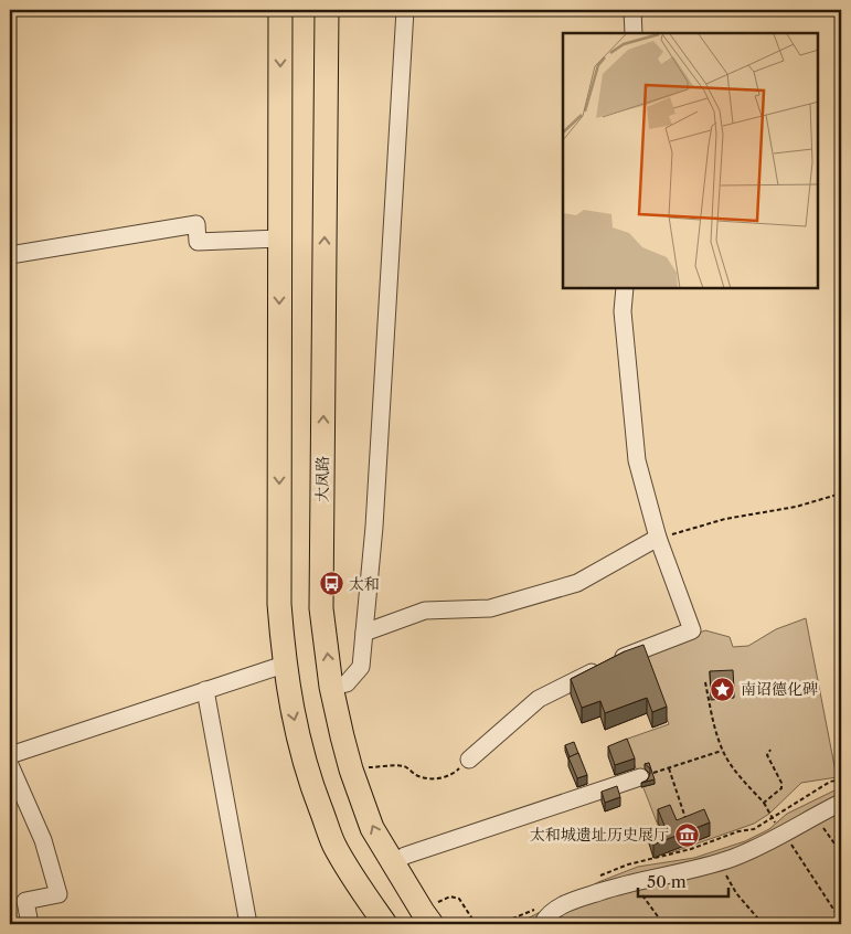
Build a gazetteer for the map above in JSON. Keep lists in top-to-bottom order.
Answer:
{
  "streets": {
    "highway": ["大凤路"]
  },
  "places": {
    "bus stop": ["太和"],
    "place": ["南诏德化碑"],
    "museum": ["太和城遗址历史展厅"]
  },
  "scale_bar": "50 m"
}
